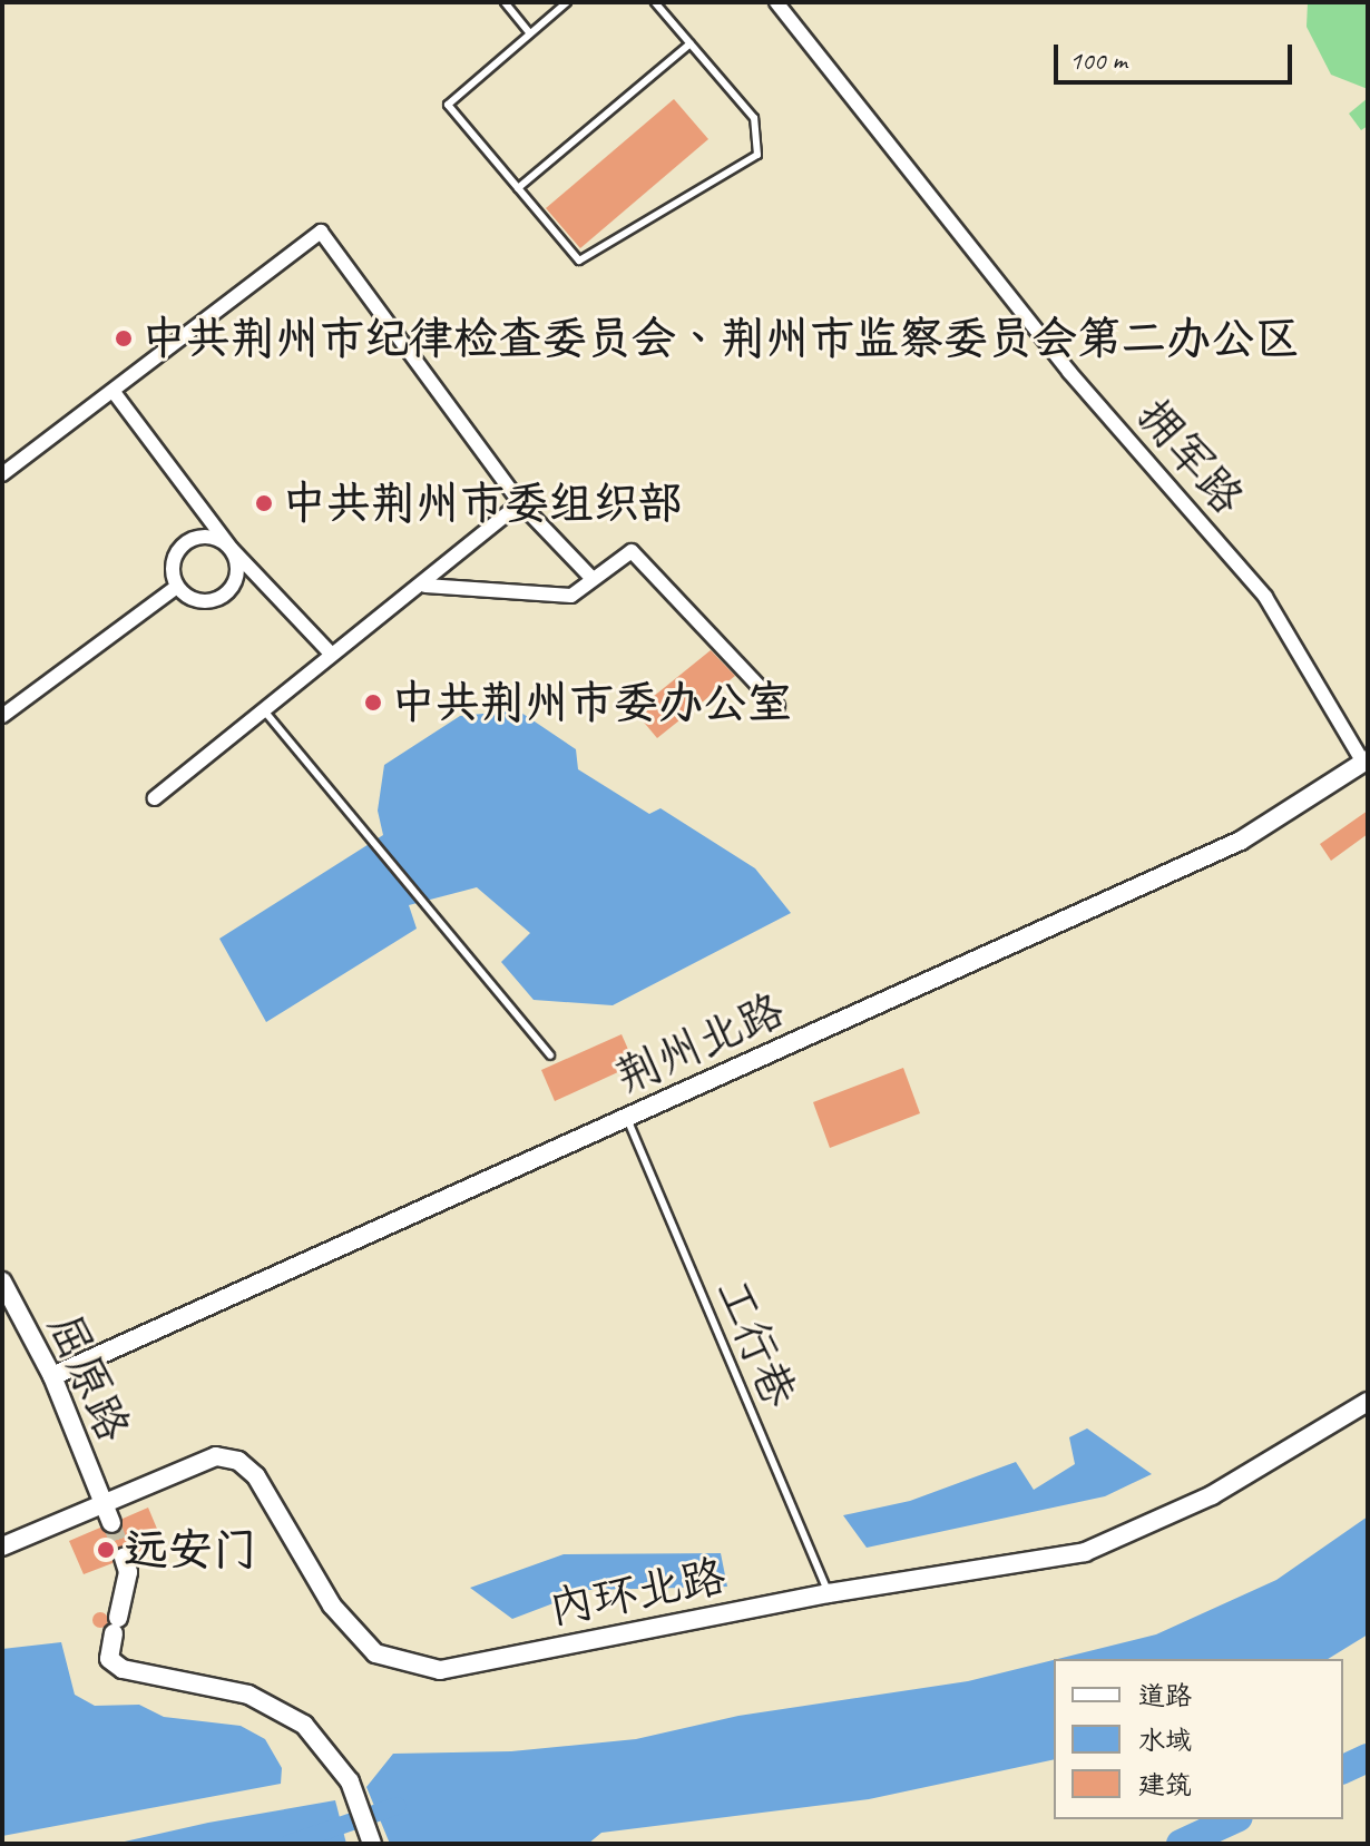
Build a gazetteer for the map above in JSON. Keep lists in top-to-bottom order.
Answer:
{
  "streets": {
    "street": [
      "拥军路",
      "荆州北路",
      "屈原路",
      "内环北路"
    ],
    "lane": ["工行巷"]
  },
  "crossings": [
    ["拥军路", "荆州北路"],
    ["荆州北路", "工行巷"],
    ["荆州北路", "屈原路"],
    ["工行巷", "内环北路"],
    ["屈原路", "内环北路"]
  ],
  "places": [
    "中共荆州市纪律检查委员会、荆州市监察委员会第二办公区",
    "中共荆州市委组织部",
    "中共荆州市委办公室",
    "远安门"
  ],
  "legend": ["道路", "水域", "建筑"],
  "scale_bar": "100 m"
}
